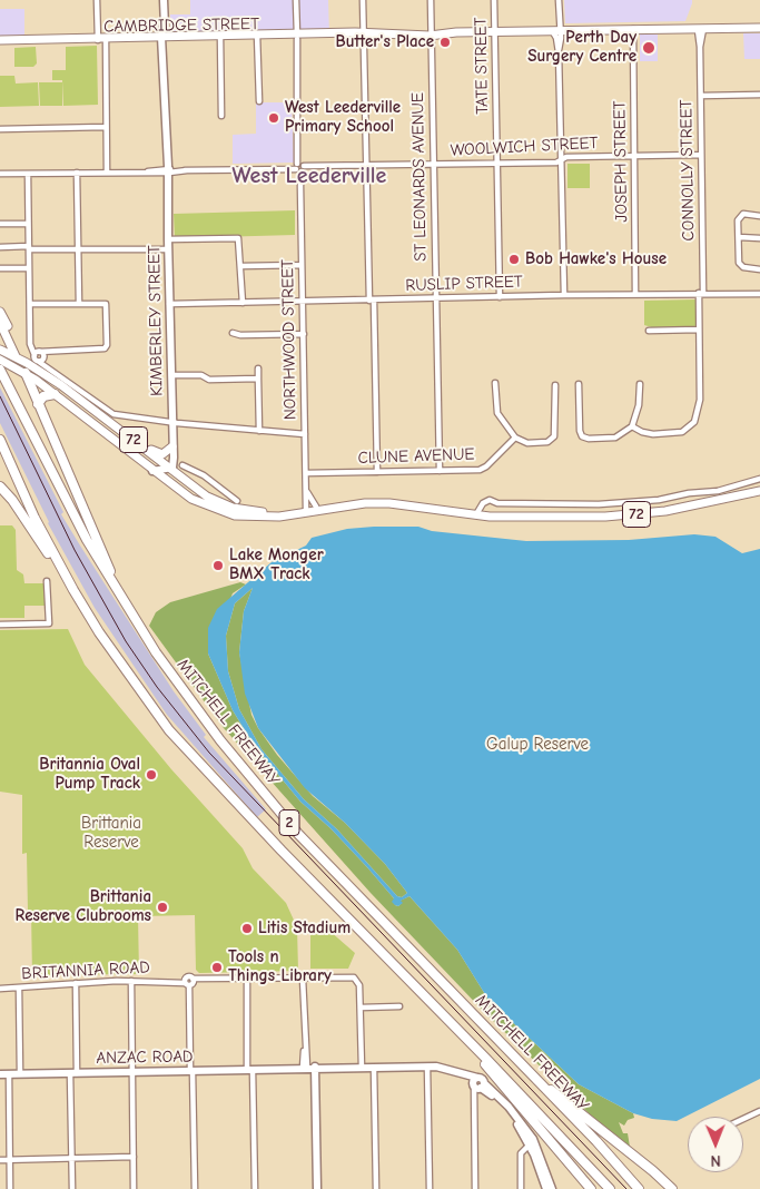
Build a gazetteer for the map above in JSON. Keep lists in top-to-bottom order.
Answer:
{
  "streets": {
    "highway": ["MITCHELL FREEWAY", "2"],
    "main road": [
      "CAMBRIDGE STREET",
      "KIMBERLEY STREET",
      "72",
      "ANZAC ROAD"
    ],
    "street": [
      "TATE STREET",
      "WOOLWICH STREET",
      "JOSEPH STREET",
      "CONNOLLY STREET",
      "ST LEONARDS AVENUE",
      "RUSLIP STREET",
      "NORTHWOOD STREET",
      "CLUNE AVENUE",
      "BRITANNIA ROAD"
    ]
  },
  "crossings": [
    ["CAMBRIDGE STREET", "TATE STREET"],
    ["CAMBRIDGE STREET", "JOSEPH STREET"],
    ["CAMBRIDGE STREET", "CONNOLLY STREET"],
    ["CAMBRIDGE STREET", "ST LEONARDS AVENUE"],
    ["CAMBRIDGE STREET", "KIMBERLEY STREET"],
    ["CAMBRIDGE STREET", "NORTHWOOD STREET"],
    ["TATE STREET", "WOOLWICH STREET"],
    ["TATE STREET", "RUSLIP STREET"],
    ["WOOLWICH STREET", "JOSEPH STREET"],
    ["WOOLWICH STREET", "CONNOLLY STREET"],
    ["WOOLWICH STREET", "ST LEONARDS AVENUE"],
    ["WOOLWICH STREET", "KIMBERLEY STREET"],
    ["WOOLWICH STREET", "NORTHWOOD STREET"],
    ["JOSEPH STREET", "RUSLIP STREET"],
    ["CONNOLLY STREET", "RUSLIP STREET"],
    ["ST LEONARDS AVENUE", "RUSLIP STREET"],
    ["ST LEONARDS AVENUE", "CLUNE AVENUE"],
    ["RUSLIP STREET", "KIMBERLEY STREET"],
    ["RUSLIP STREET", "NORTHWOOD STREET"],
    ["KIMBERLEY STREET", "72"],
    ["NORTHWOOD STREET", "72"],
    ["NORTHWOOD STREET", "CLUNE AVENUE"],
    ["72", "MITCHELL FREEWAY"]
  ],
  "districts": ["West Leederville"],
  "parks": ["Galup Reserve", "Brittania Reserve"],
  "places": [
    "Butter's Place",
    "Perth Day Surgery Centre",
    "West Leederville Primary School",
    "Bob Hawke's House",
    "Lake Monger BMX Track",
    "Britannia Oval Pump Track",
    "Brittania Reserve Clubrooms",
    "Litis Stadium",
    "Tools n Things Library"
  ],
  "north": "bottom"
}
